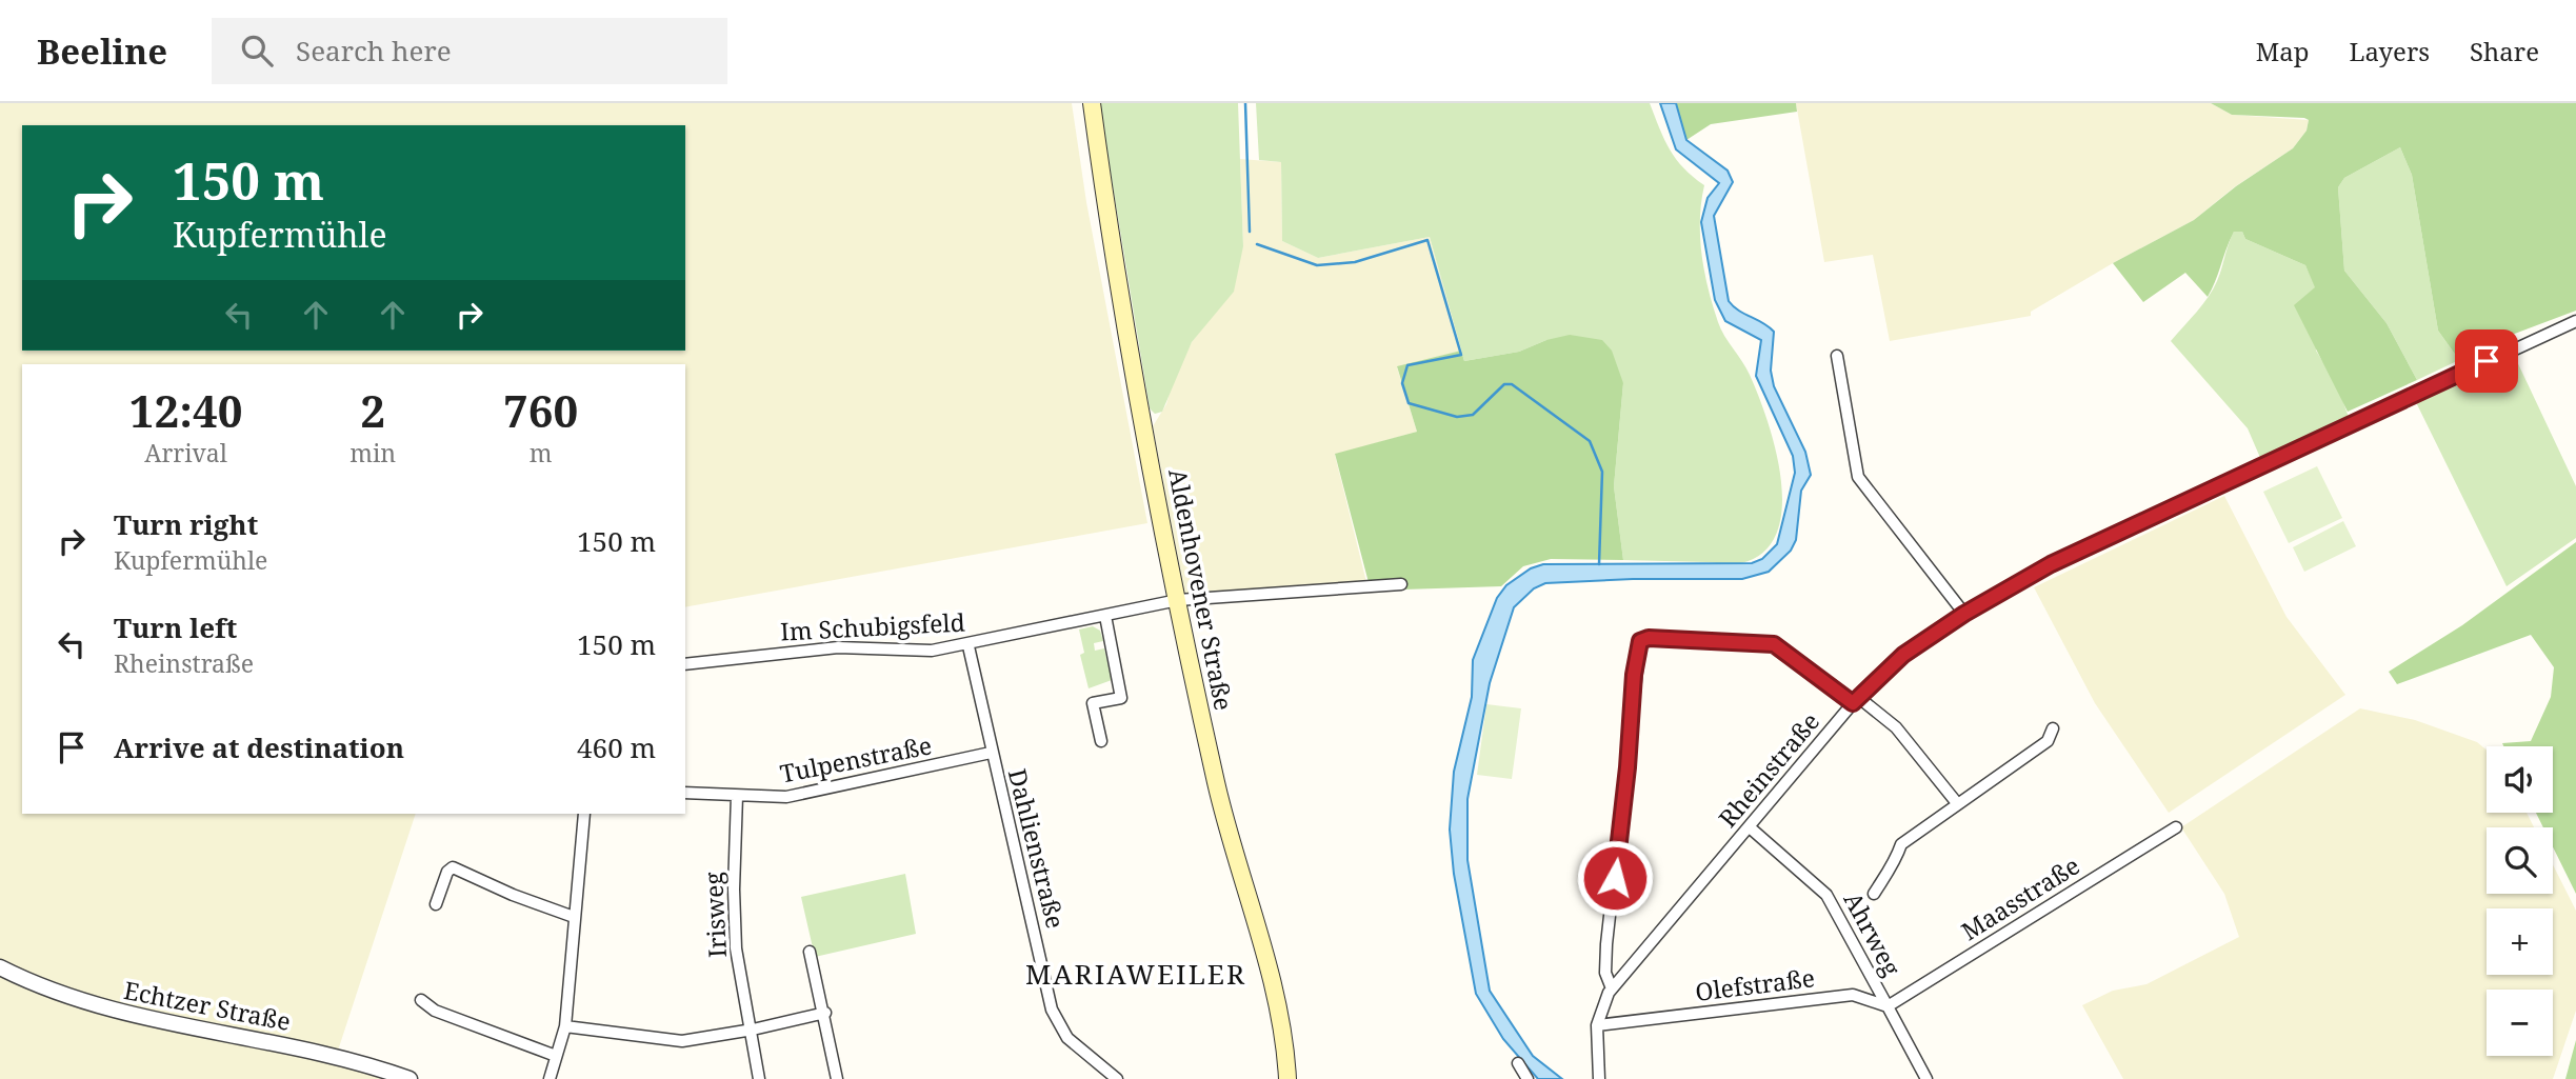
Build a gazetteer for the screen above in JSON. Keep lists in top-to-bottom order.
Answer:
{
  "streets": {
    "main road": ["Aldenhovener Straße"],
    "street": [
      "Im Schubigsfeld",
      "Tulpenstraße",
      "Rheinstraße",
      "Dahlienstraße",
      "Maasstraße",
      "Irisweg",
      "Ahrweg",
      "Olefstraße",
      "Echtzer Straße"
    ]
  },
  "crossings": [
    ["Aldenhovener Straße", "Im Schubigsfeld"],
    ["Im Schubigsfeld", "Dahlienstraße"],
    ["Tulpenstraße", "Dahlienstraße"],
    ["Tulpenstraße", "Irisweg"],
    ["Rheinstraße", "Ahrweg"],
    ["Rheinstraße", "Olefstraße"],
    ["Maasstraße", "Ahrweg"],
    ["Maasstraße", "Olefstraße"],
    ["Ahrweg", "Olefstraße"]
  ],
  "districts": ["MARIAWEILER"],
  "page": {
    "header": "Beeline",
    "search": "Search here",
    "nav": ["Map", "Layers", "Share"],
    "turn": ["150 m", "Kupfermühle"],
    "eta": [
      "12:40",
      "Arrival",
      "2",
      "min",
      "760",
      "m"
    ],
    "list": [
      {
        "name": "Turn right",
        "note": "Kupfermühle",
        "value": "150 m"
      },
      {
        "name": "Turn left",
        "note": "Rheinstraße",
        "value": "150 m"
      },
      {
        "name": "Arrive at destination",
        "value": "460 m"
      }
    ],
    "map_buttons": ["+", "−"]
  }
}
